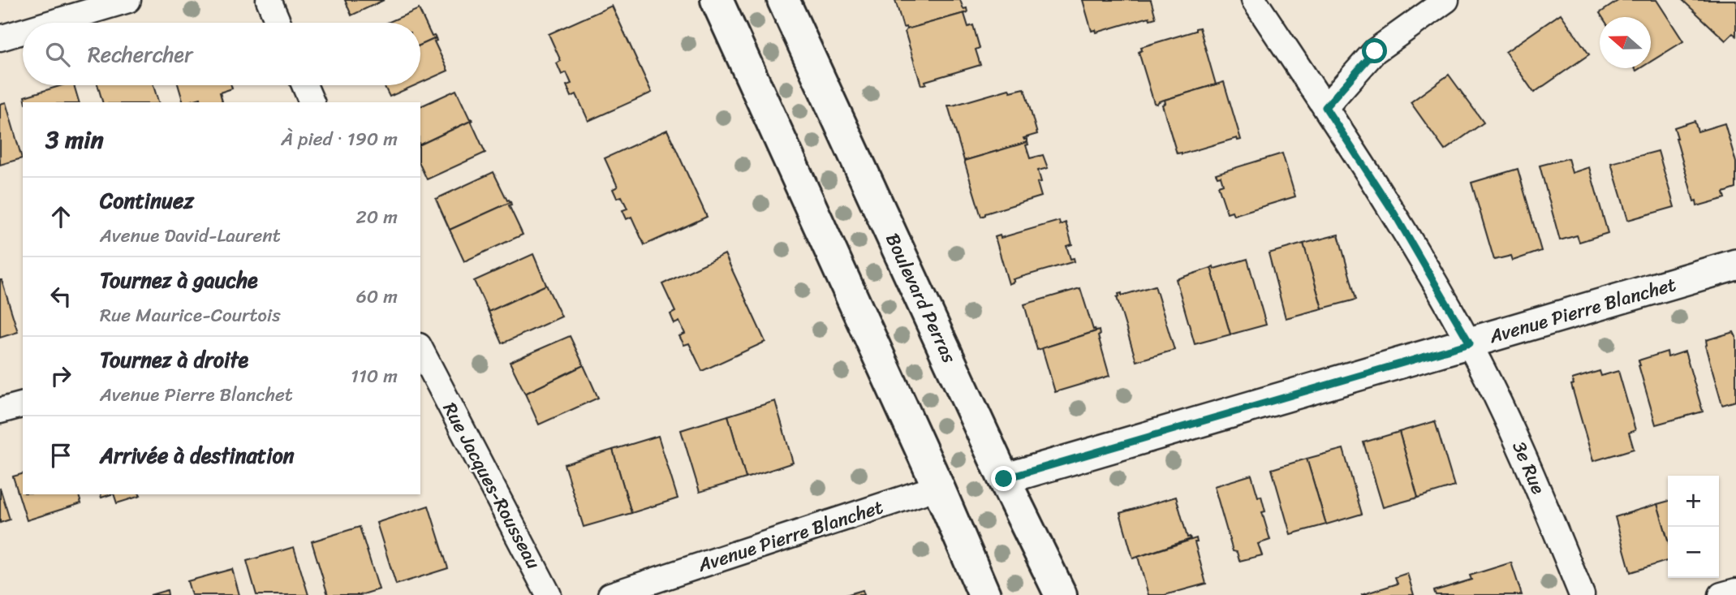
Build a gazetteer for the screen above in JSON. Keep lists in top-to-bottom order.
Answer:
{
  "streets": {
    "main road": ["Boulevard Perras"],
    "street": ["Avenue Pierre Blanchet", "3e Rue", "Rue Jacques-Rousseau"]
  },
  "crossings": [
    ["Boulevard Perras", "Avenue Pierre Blanchet"],
    ["Avenue Pierre Blanchet", "3e Rue"]
  ],
  "north": "left",
  "page": {
    "search": "Rechercher",
    "heading": ["3 min", "À pied · 190 m"],
    "list": [
      ["Continuez", "Avenue David-Laurent", "20 m"],
      ["Tournez à gauche", "Rue Maurice-Courtois", "60 m"],
      ["Tournez à droite", "Avenue Pierre Blanchet", "110 m"],
      "Arrivée à destination"
    ],
    "map_buttons": ["+", "−"]
  }
}
